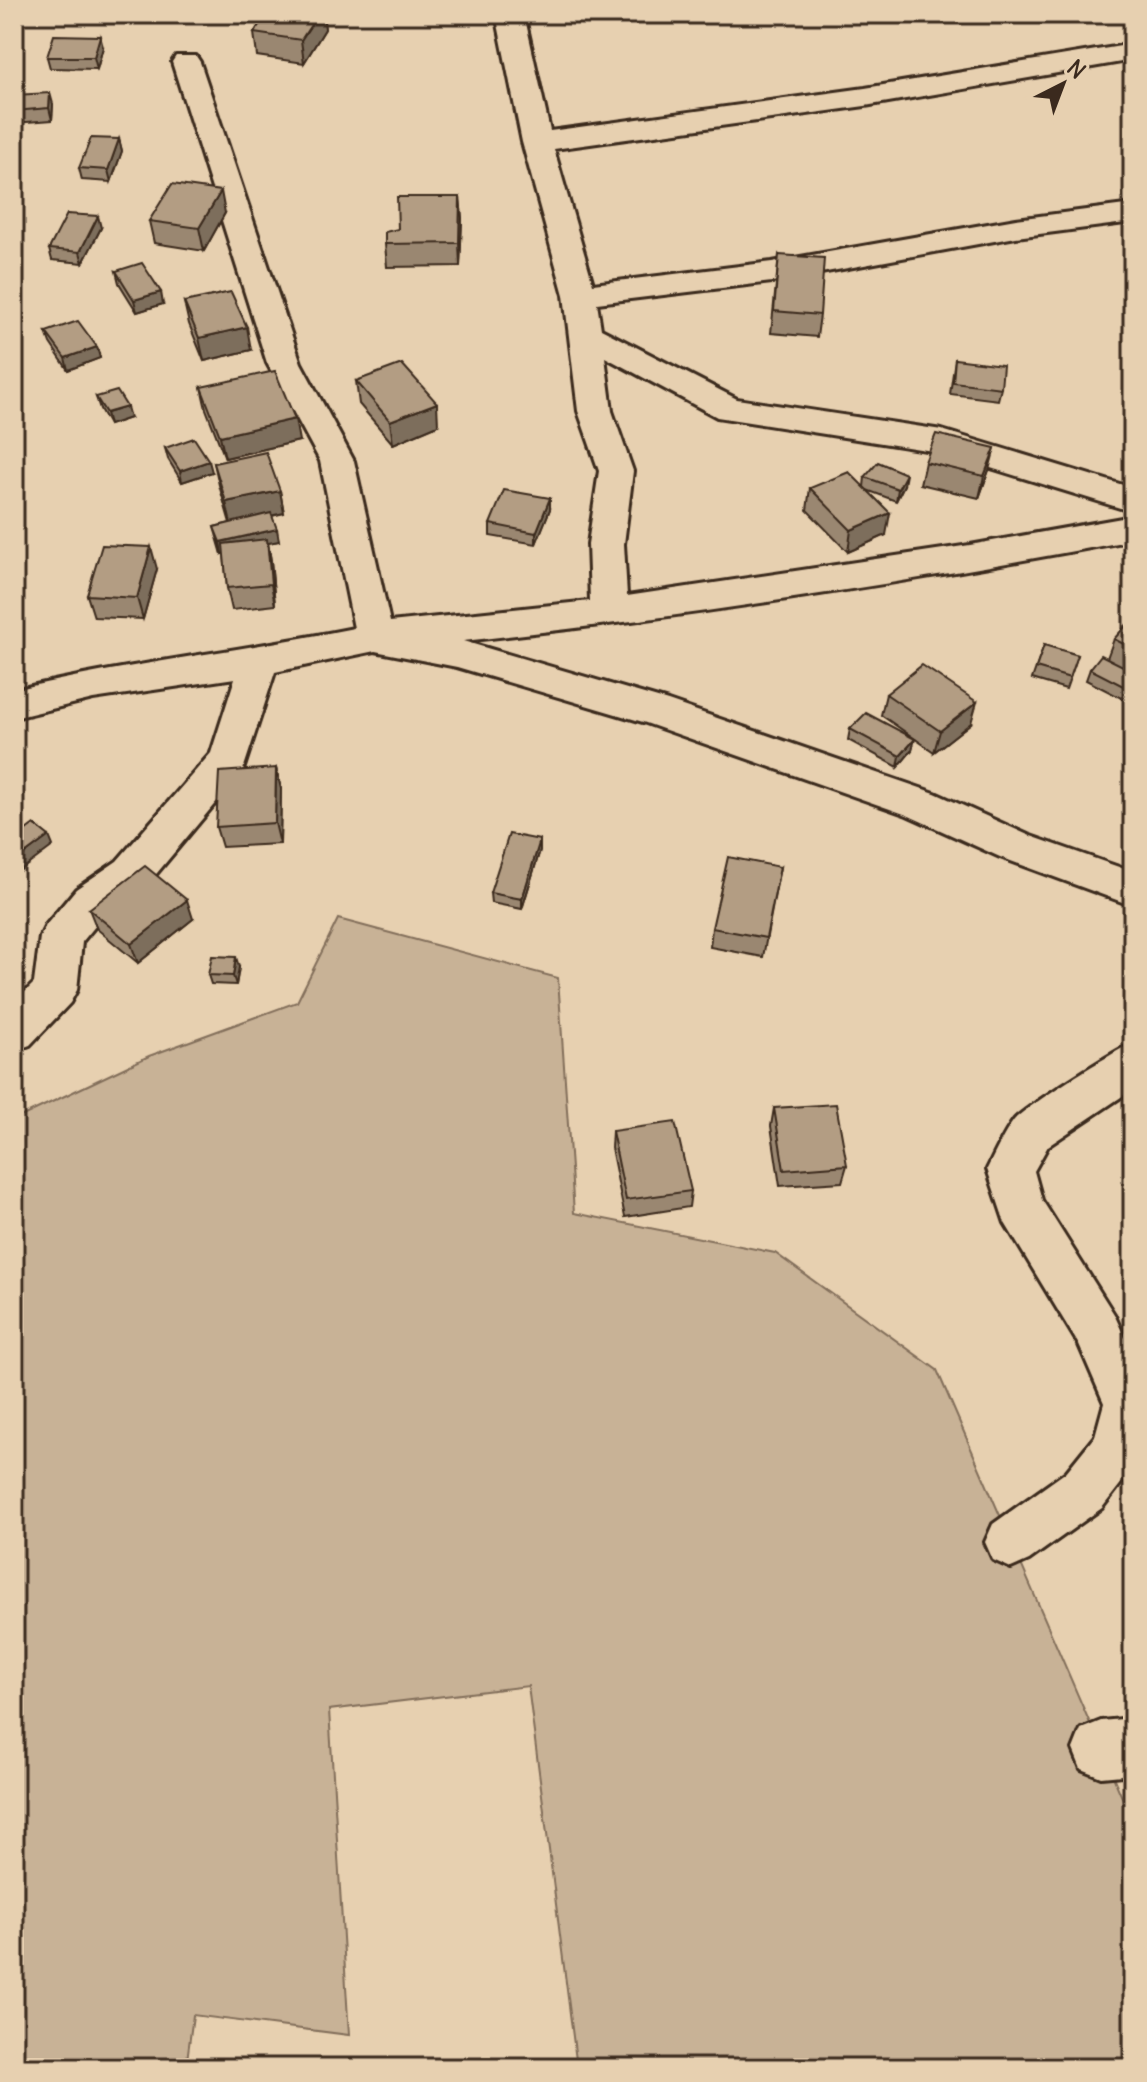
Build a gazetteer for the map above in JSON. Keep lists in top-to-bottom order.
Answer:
{
  "north": "top right"
}
